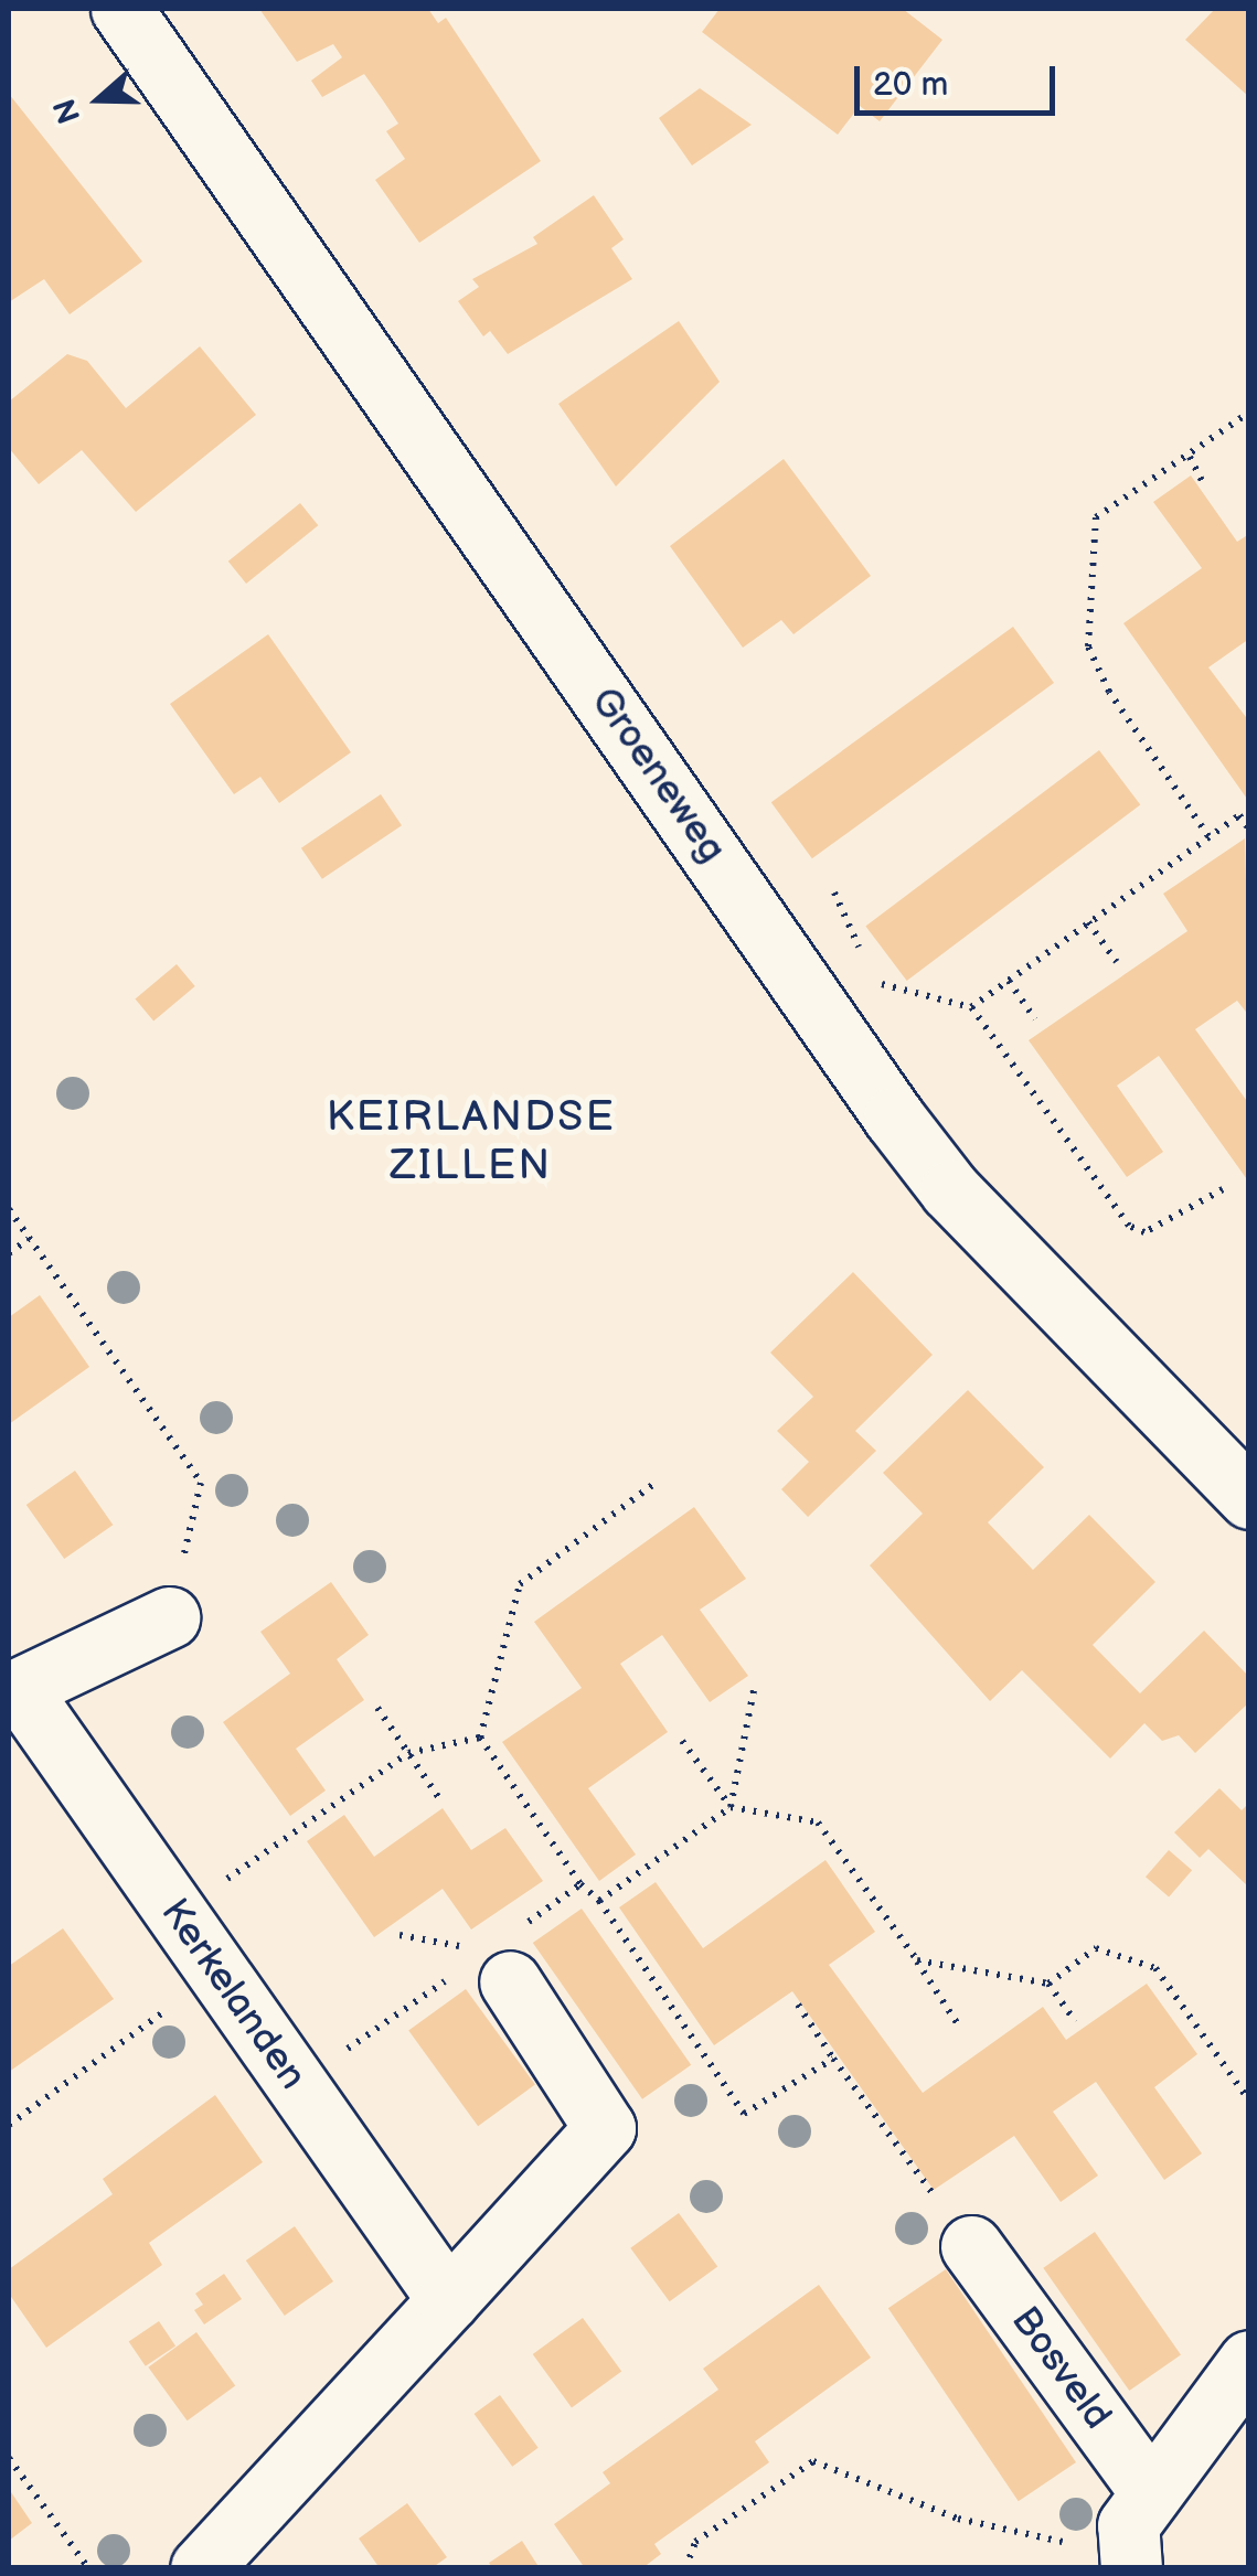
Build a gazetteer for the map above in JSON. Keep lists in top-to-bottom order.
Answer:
{
  "streets": {
    "street": ["Groeneweg", "Kerkelanden", "Bosveld"]
  },
  "districts": ["KEIRLANDSE ZILLEN"],
  "scale_bar": "20 m",
  "north": "left"
}
